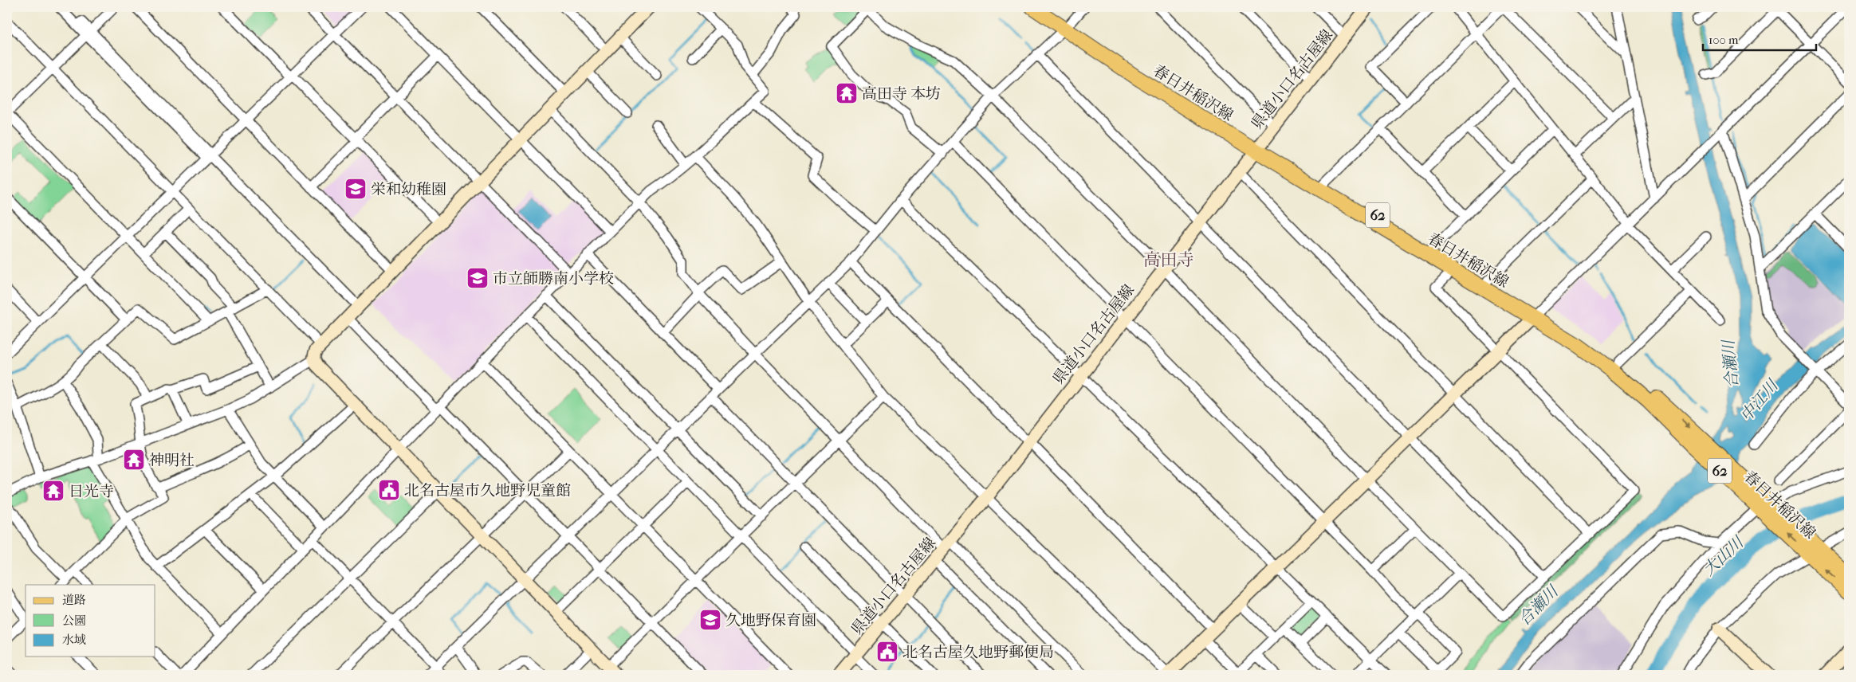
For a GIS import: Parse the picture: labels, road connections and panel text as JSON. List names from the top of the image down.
{
  "streets": {
    "main road": ["春日井稲沢線", "62"],
    "street": ["県道小口名古屋線"]
  },
  "crossings": [
    ["県道小口名古屋線", "春日井稲沢線"]
  ],
  "districts": ["高田寺"],
  "water": ["合瀬川", "中江川", "大山川"],
  "places": {
    "temple": ["高田寺 本坊", "神明社", "日光寺"],
    "school or university": ["栄和幼稚園", "市立師勝南小学校", "久地野保育園"],
    "public building": ["北名古屋市久地野児童館", "北名古屋久地野郵便局"]
  },
  "legend": ["道路", "公園", "水域"],
  "scale_bar": "100 m"
}
